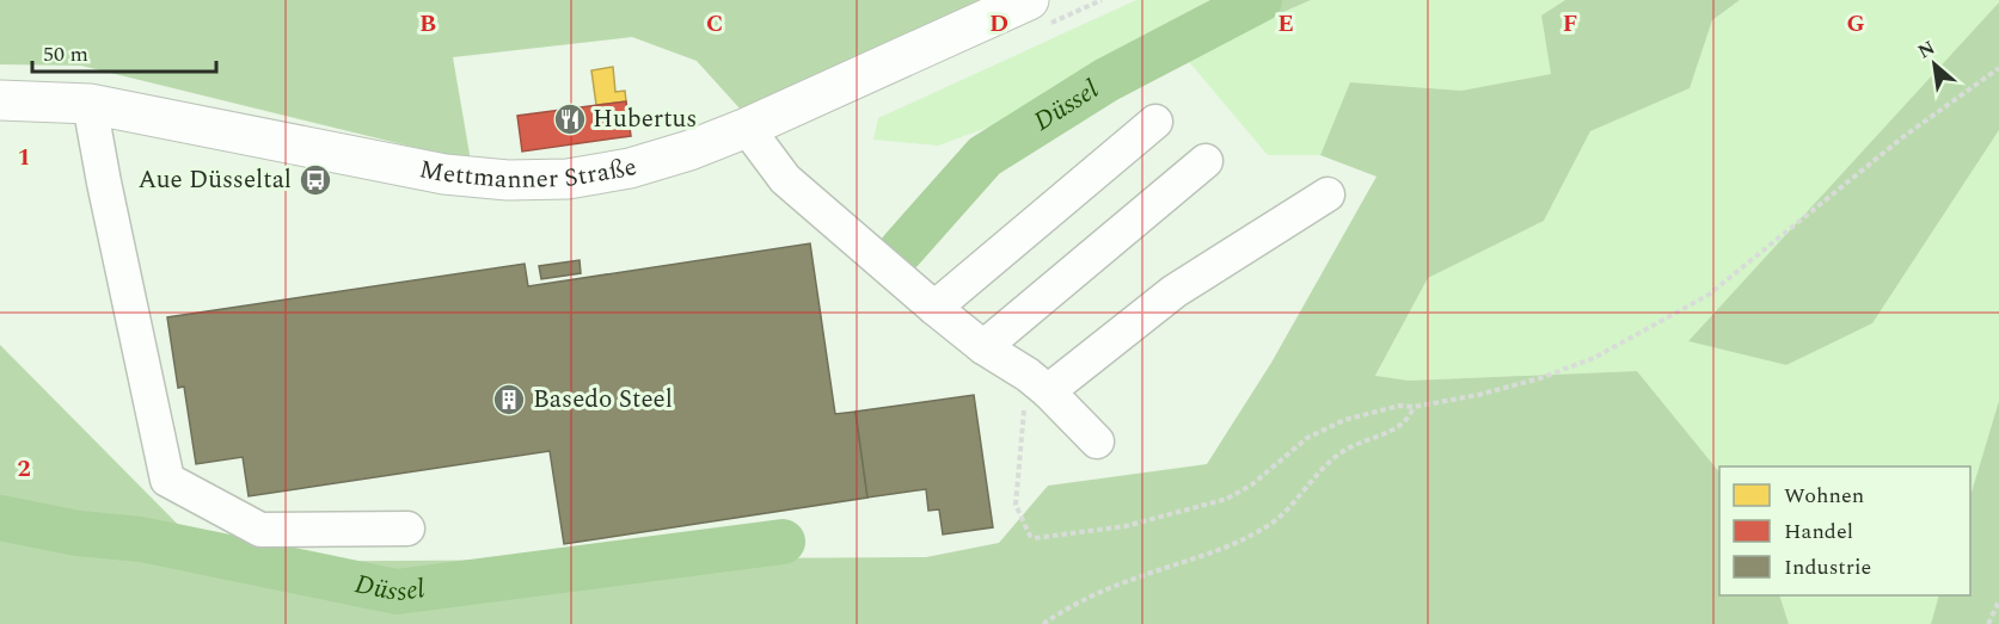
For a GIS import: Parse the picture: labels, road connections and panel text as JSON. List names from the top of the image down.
{
  "streets": {
    "main road": ["Mettmanner Straße"]
  },
  "water": ["Düssel"],
  "places": {
    "restaurant": ["Hubertus"],
    "bus stop": ["Aue Düsseltal"],
    "building": ["Basedo Steel"]
  },
  "legend": ["Wohnen", "Handel", "Industrie"],
  "scale_bar": "50 m",
  "north": "top left",
  "grid": {
    "columns": [
      "B",
      "C",
      "D",
      "E",
      "F",
      "G"
    ],
    "rows": ["1", "2"]
  }
}
